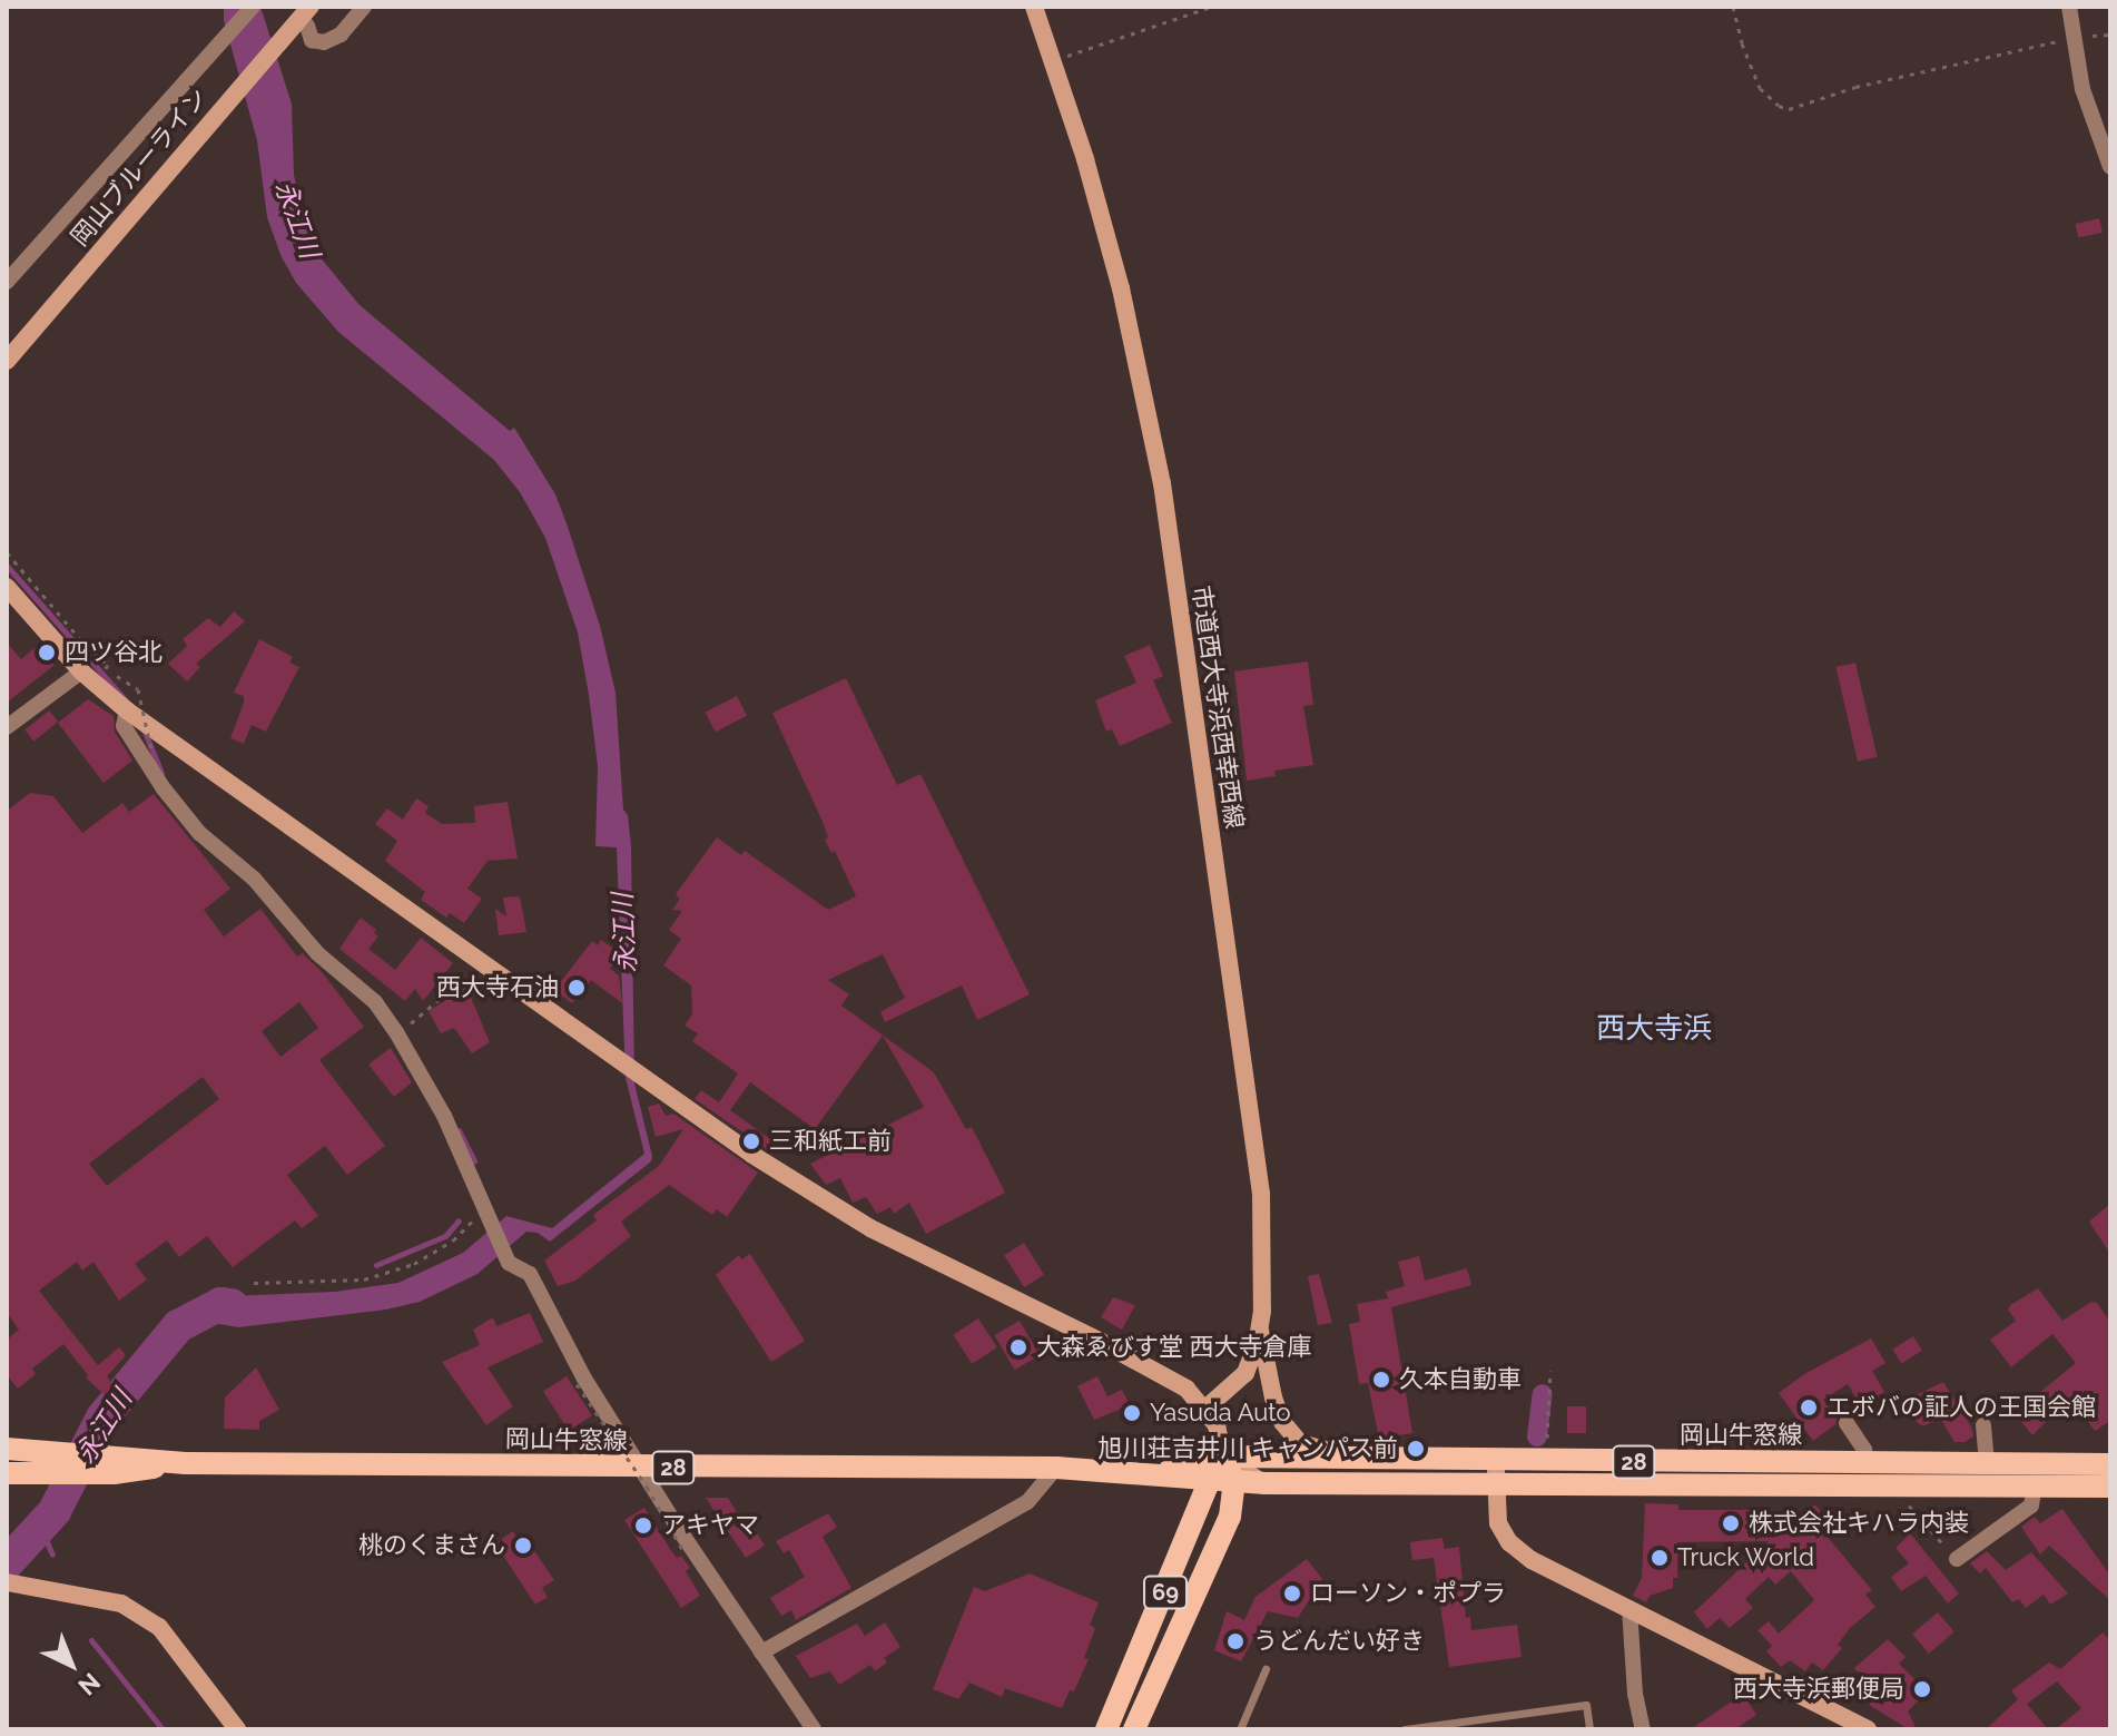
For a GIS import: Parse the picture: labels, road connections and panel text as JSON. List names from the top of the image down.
{
  "streets": {
    "main road": ["岡山牛窓線", "28", "69"],
    "street": ["岡山ブルーライン", "市道西大寺浜西幸西線"]
  },
  "crossings": [
    ["岡山牛窓線", "69"]
  ],
  "districts": ["西大寺浜"],
  "water": ["永江川"],
  "places": [
    "四ツ谷北",
    "西大寺石油",
    "三和紙工前",
    "大森ゑびす堂 西大寺倉庫",
    "久本自動車",
    "エボバの証人の王国会館",
    "Yasuda Auto",
    "旭川荘吉井川 キャンパス前",
    "株式会社キハラ内装",
    "アキヤマ",
    "桃のくまさん",
    "Truck World",
    "ローソン・ポプラ",
    "うどんだい好き",
    "西大寺浜郵便局"
  ],
  "north": "bottom right"
}
